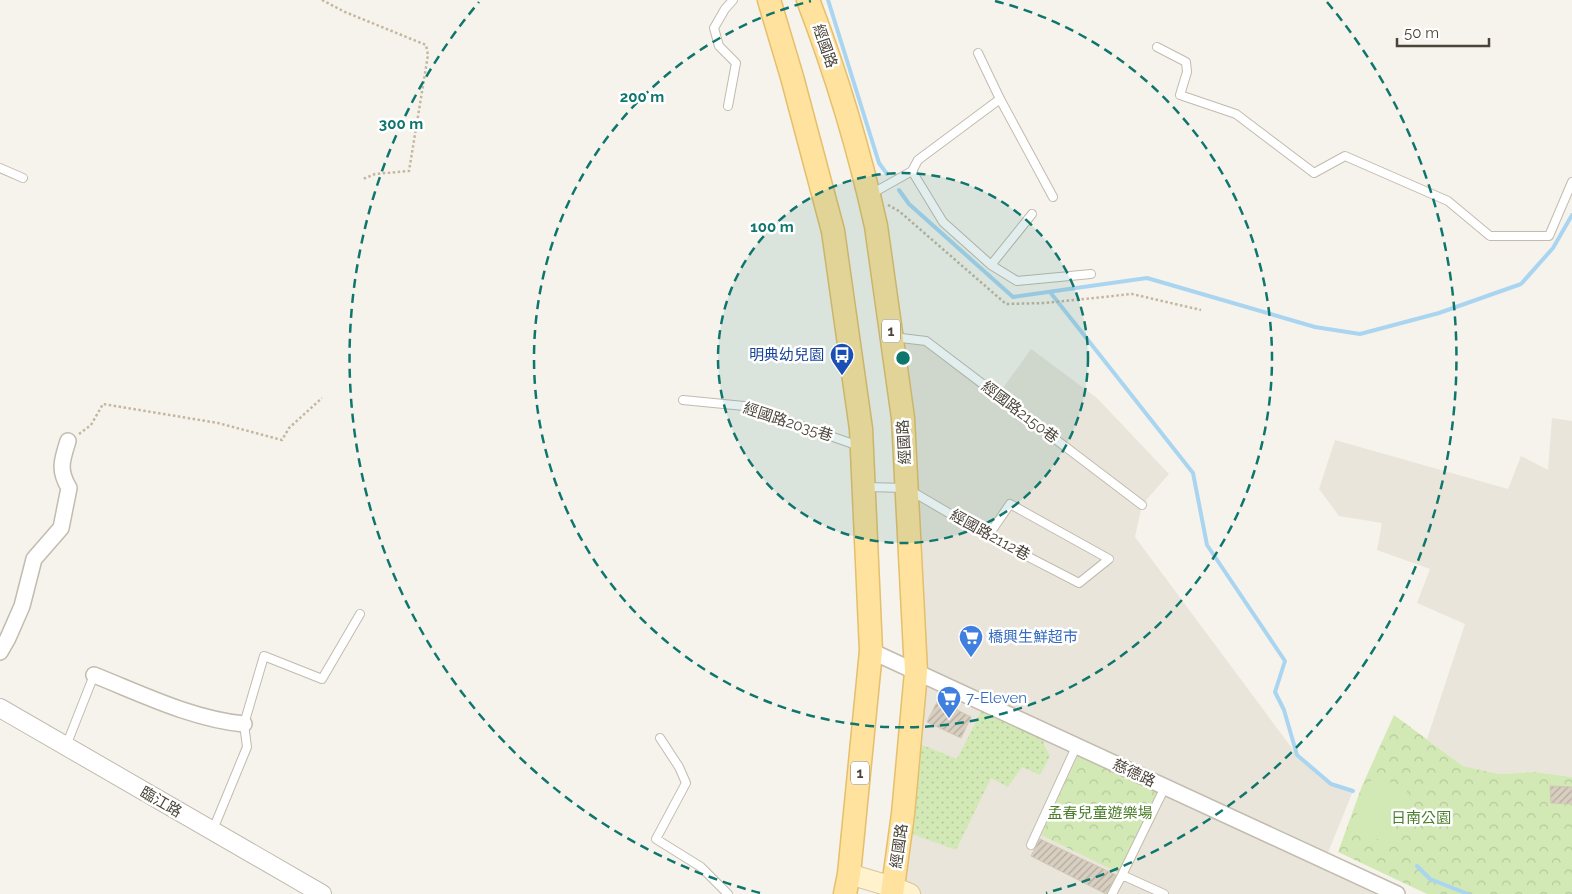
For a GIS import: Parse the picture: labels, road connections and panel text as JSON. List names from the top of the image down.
{
  "streets": {
    "main road": ["經國路", "1"],
    "street": ["慈德路", "臨江路"],
    "lane": ["經國路2150巷", "經國路2035巷", "經國路2112巷"]
  },
  "crossings": [
    ["經國路", "經國路2150巷"],
    ["經國路", "經國路2112巷"],
    ["經國路", "慈德路"],
    ["1", "經國路2035巷"],
    ["1", "經國路2112巷"],
    ["1", "慈德路"]
  ],
  "parks": ["孟春兒童遊樂場", "日南公園"],
  "places": {
    "bus stop": ["明典幼兒園"],
    "supermarket": ["橋興生鮮超市", "7-Eleven"]
  },
  "scale_bar": "50 m",
  "rings": ["200 m", "300 m", "100 m"]
}
